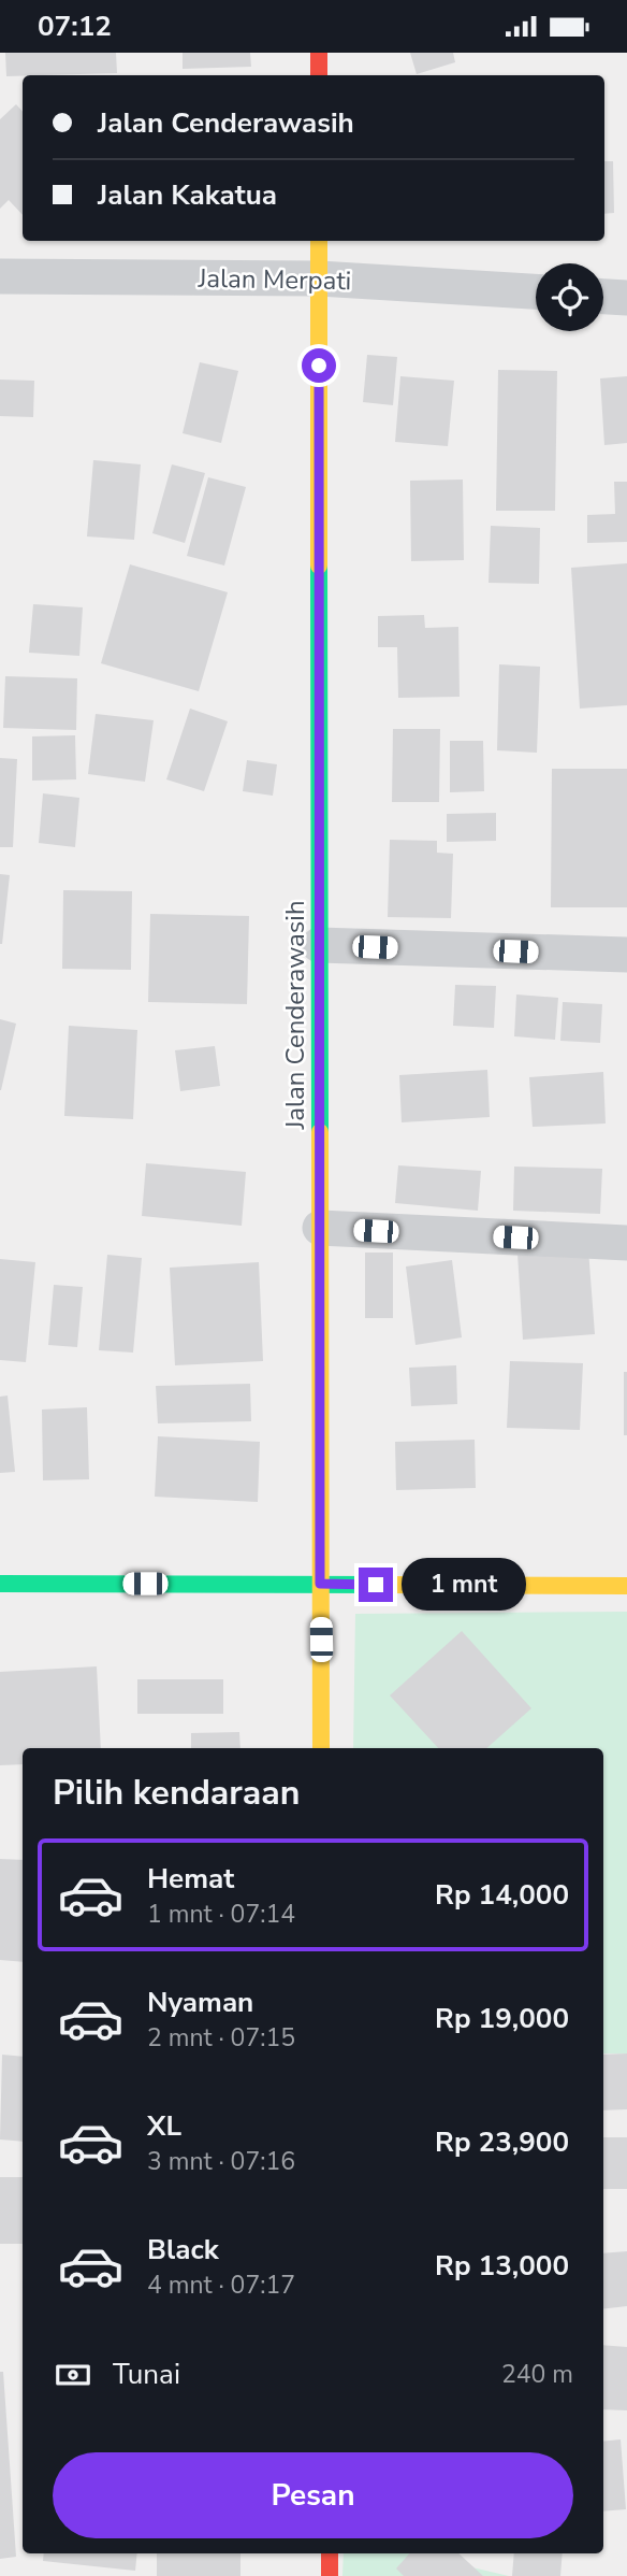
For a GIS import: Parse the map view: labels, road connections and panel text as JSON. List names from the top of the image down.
{
  "streets": {
    "street": ["Jalan Merpati", "Jalan Cenderawasih"]
  },
  "crossings": [
    ["Jalan Merpati", "Jalan Cenderawasih"]
  ],
  "page": {
    "status": "07:12",
    "banner": ["Jalan Cenderawasih", "Jalan Kakatua"],
    "bubble": "1 mnt",
    "heading": "Pilih kendaraan",
    "list": [
      {
        "name": "Hemat",
        "note": "1 mnt · 07:14",
        "value": "Rp 14,000"
      },
      {
        "name": "Nyaman",
        "note": "2 mnt · 07:15",
        "value": "Rp 19,000"
      },
      {
        "name": "XL",
        "note": "3 mnt · 07:16",
        "value": "Rp 23,900"
      },
      {
        "name": "Black",
        "note": "4 mnt · 07:17",
        "value": "Rp 13,000"
      }
    ],
    "pay": ["Tunai", "240 m"],
    "buttons": "Pesan"
  }
}
